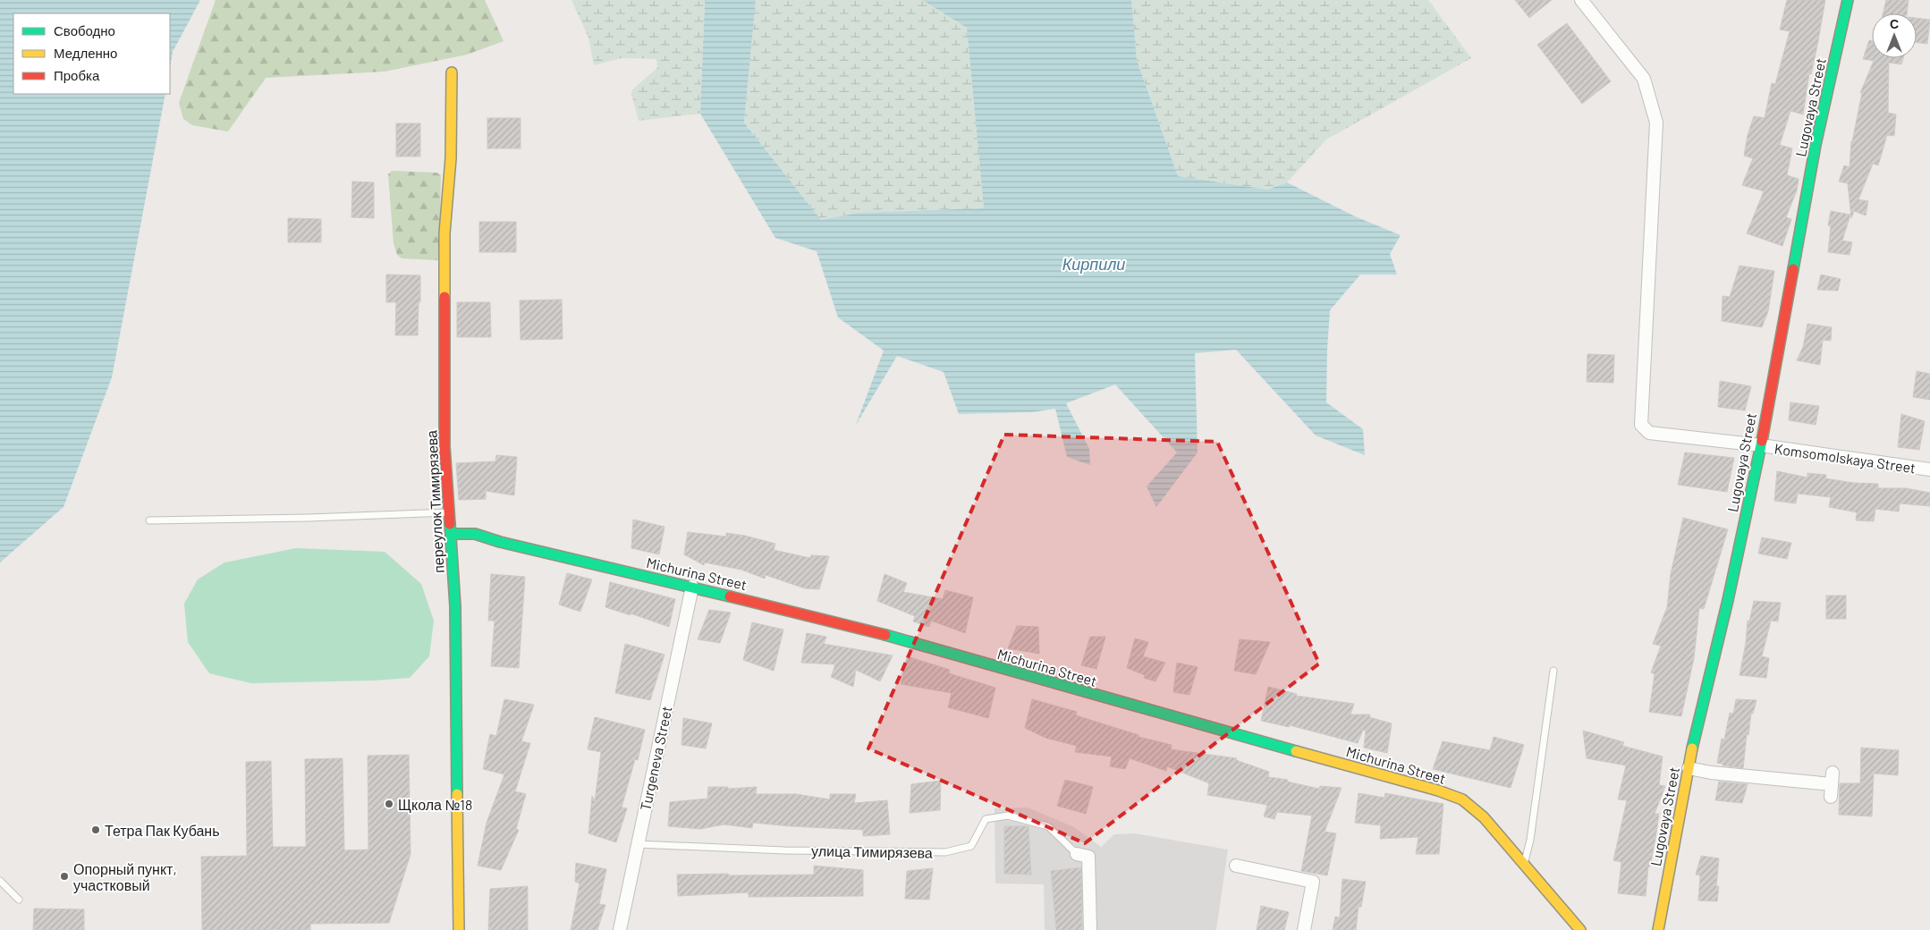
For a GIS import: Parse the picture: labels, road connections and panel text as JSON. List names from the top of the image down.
{
  "streets": {
    "street": [
      "Lugovaya Street",
      "Komsomolskaya Street",
      "переулок Тимирязева",
      "Michurina Street",
      "Turgeneva Street"
    ],
    "lane": ["улица Тимирязева"]
  },
  "crossings": [
    ["Lugovaya Street", "Komsomolskaya Street"],
    ["переулок Тимирязева", "Michurina Street"],
    ["Michurina Street", "Turgeneva Street"],
    ["Turgeneva Street", "улица Тимирязева"]
  ],
  "water": ["Кирпили"],
  "places": ["Щкола №18", "Тетра Пак Кубань", "Опорный пункт, участковый"],
  "legend": ["Свободно", "Медленно", "Пробка"],
  "north": "top"
}
